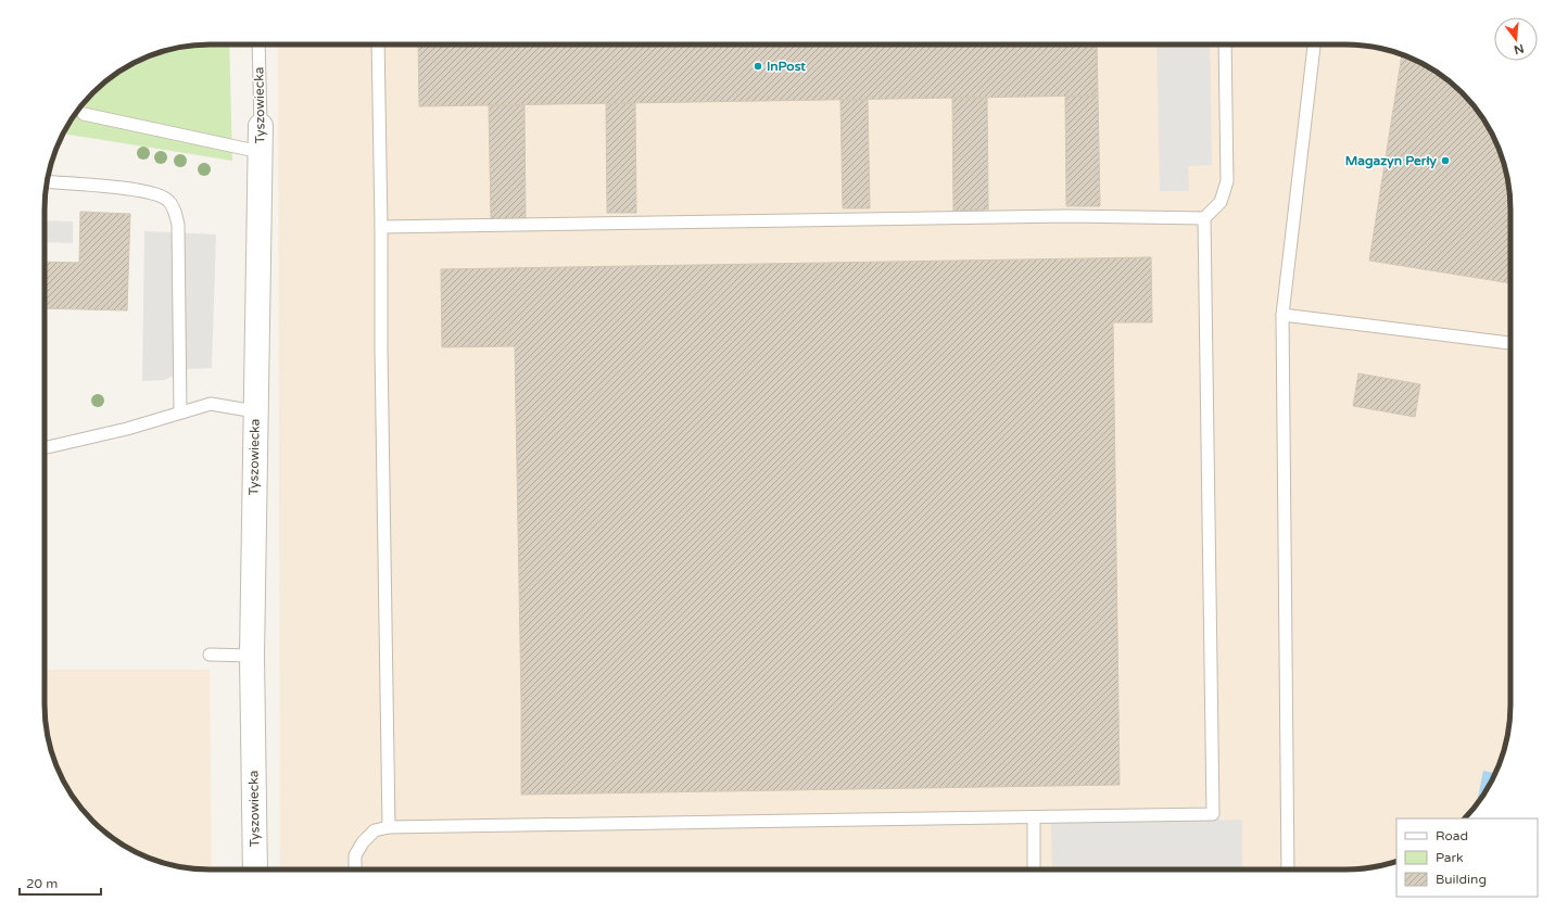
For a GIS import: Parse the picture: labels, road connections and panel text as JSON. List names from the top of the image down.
{
  "streets": {
    "street": ["Tyszowiecka"]
  },
  "places": ["InPost", "Magazyn Perły"],
  "legend": ["Road", "Park", "Building"],
  "scale_bar": "20 m",
  "north": "bottom"
}
